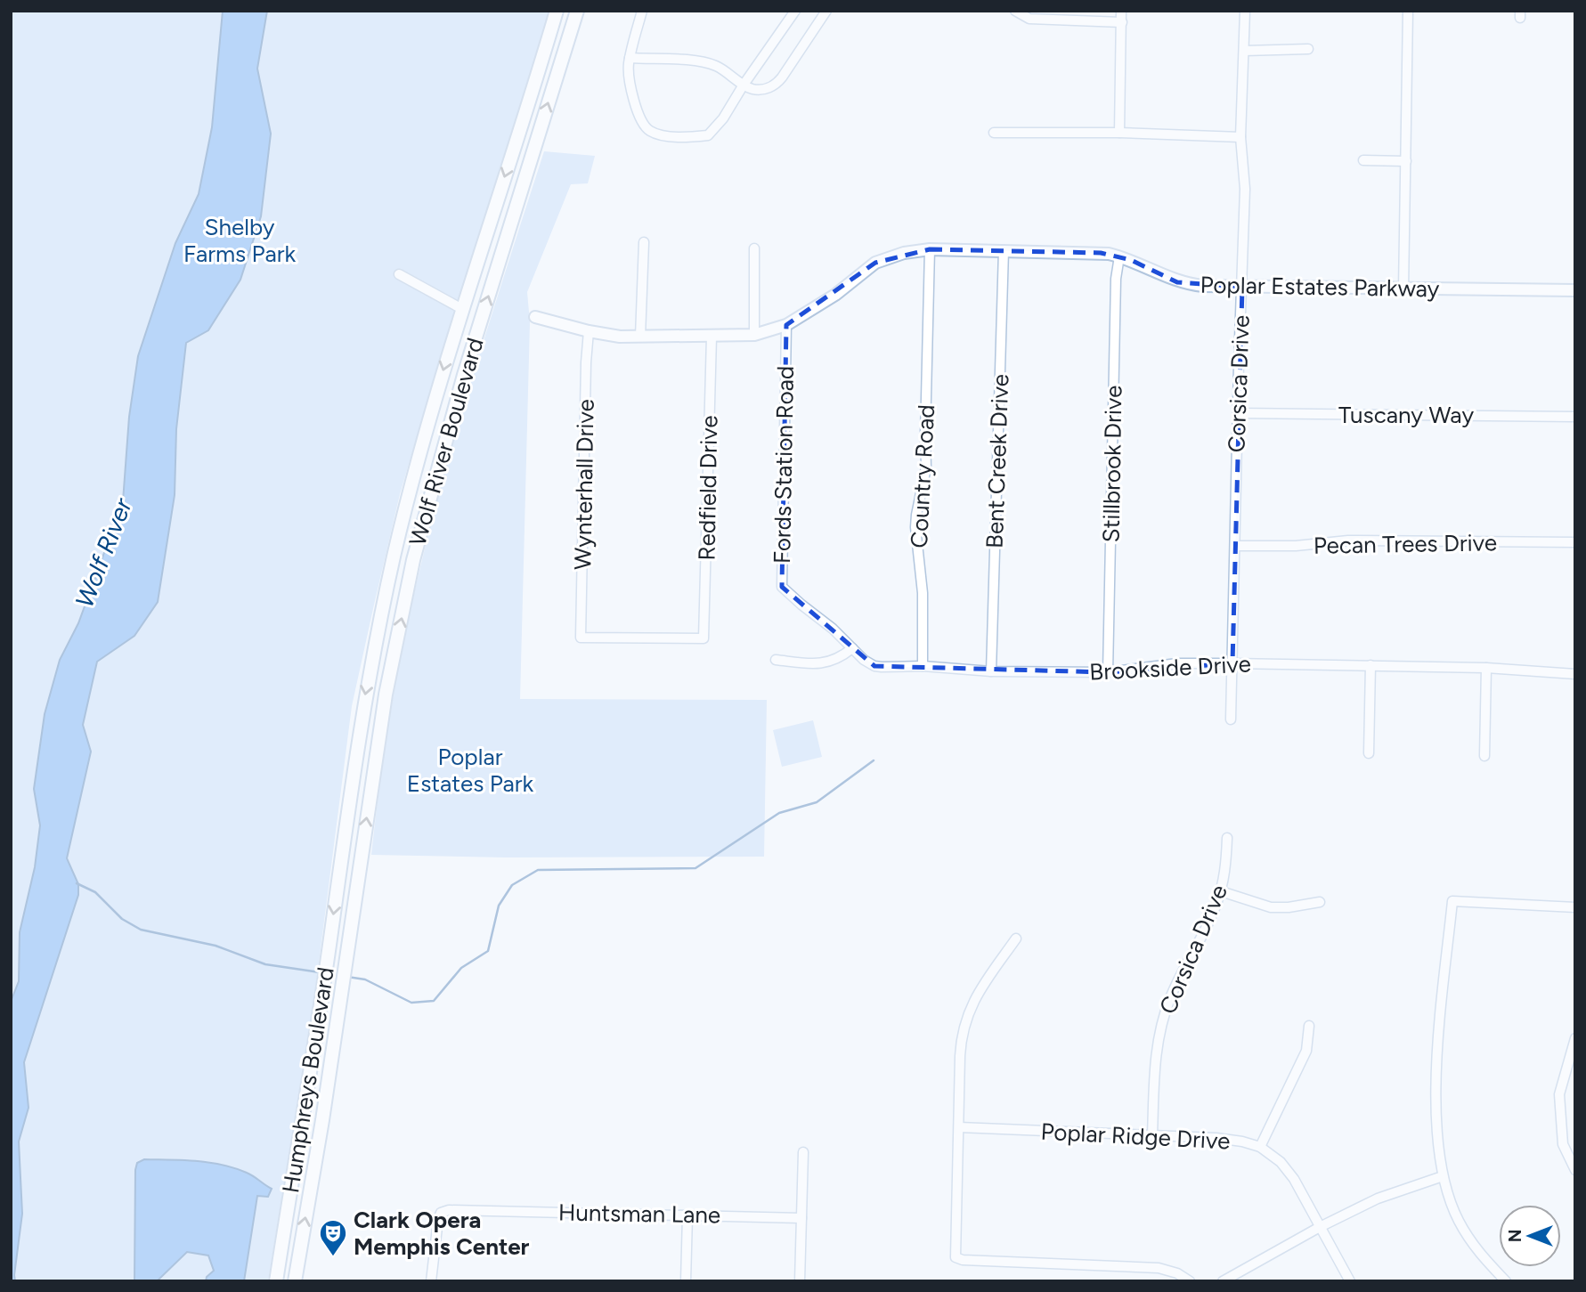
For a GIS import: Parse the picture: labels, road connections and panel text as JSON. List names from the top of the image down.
{
  "streets": {
    "main road": ["Wolf River Boulevard", "Humphreys Boulevard"],
    "street": [
      "Poplar Estates Parkway",
      "Corsica Drive",
      "Tuscany Way",
      "Bent Creek Drive",
      "Stillbrook Drive",
      "Fords Station Road",
      "Country Road",
      "Wynterhall Drive",
      "Redfield Drive",
      "Pecan Trees Drive",
      "Brookside Drive",
      "Poplar Ridge Drive",
      "Huntsman Lane"
    ]
  },
  "crossings": [
    ["Poplar Estates Parkway", "Corsica Drive"],
    ["Poplar Estates Parkway", "Bent Creek Drive"],
    ["Poplar Estates Parkway", "Stillbrook Drive"],
    ["Poplar Estates Parkway", "Fords Station Road"],
    ["Poplar Estates Parkway", "Country Road"],
    ["Poplar Estates Parkway", "Wynterhall Drive"],
    ["Poplar Estates Parkway", "Redfield Drive"],
    ["Corsica Drive", "Tuscany Way"],
    ["Corsica Drive", "Pecan Trees Drive"],
    ["Corsica Drive", "Brookside Drive"],
    ["Corsica Drive", "Poplar Ridge Drive"],
    ["Wolf River Boulevard", "Humphreys Boulevard"],
    ["Bent Creek Drive", "Brookside Drive"],
    ["Stillbrook Drive", "Brookside Drive"],
    ["Fords Station Road", "Brookside Drive"],
    ["Country Road", "Brookside Drive"],
    ["Wynterhall Drive", "Redfield Drive"]
  ],
  "water": ["Wolf River"],
  "parks": ["Shelby Farms Park", "Poplar Estates Park"],
  "places": {
    "theatre": ["Clark Opera Memphis Center"]
  },
  "north": "left"
}
